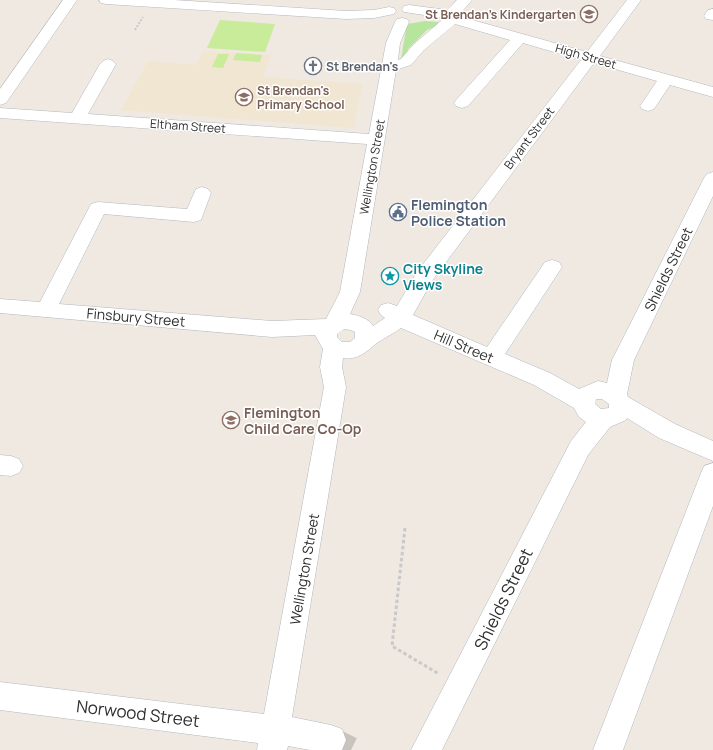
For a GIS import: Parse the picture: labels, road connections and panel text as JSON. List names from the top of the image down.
{
  "streets": {
    "street": [
      "High Street",
      "Eltham Street",
      "Bryant Street",
      "Wellington Street",
      "Shields Street",
      "Finsbury Street",
      "Hill Street",
      "Norwood Street"
    ]
  },
  "crossings": [
    ["High Street", "Bryant Street"],
    ["High Street", "Wellington Street"],
    ["Eltham Street", "Wellington Street"],
    ["Bryant Street", "Wellington Street"],
    ["Bryant Street", "Finsbury Street"],
    ["Bryant Street", "Hill Street"],
    ["Wellington Street", "Finsbury Street"],
    ["Wellington Street", "Norwood Street"],
    ["Shields Street", "Hill Street"]
  ],
  "places": {
    "school or university": ["St Brendan's Kindergarten", "St Brendan's Primary School", "Flemington Child Care Co-Op"],
    "church": ["St Brendan's"],
    "public building": ["Flemington Police Station"],
    "place": ["City Skyline Views"]
  }
}
